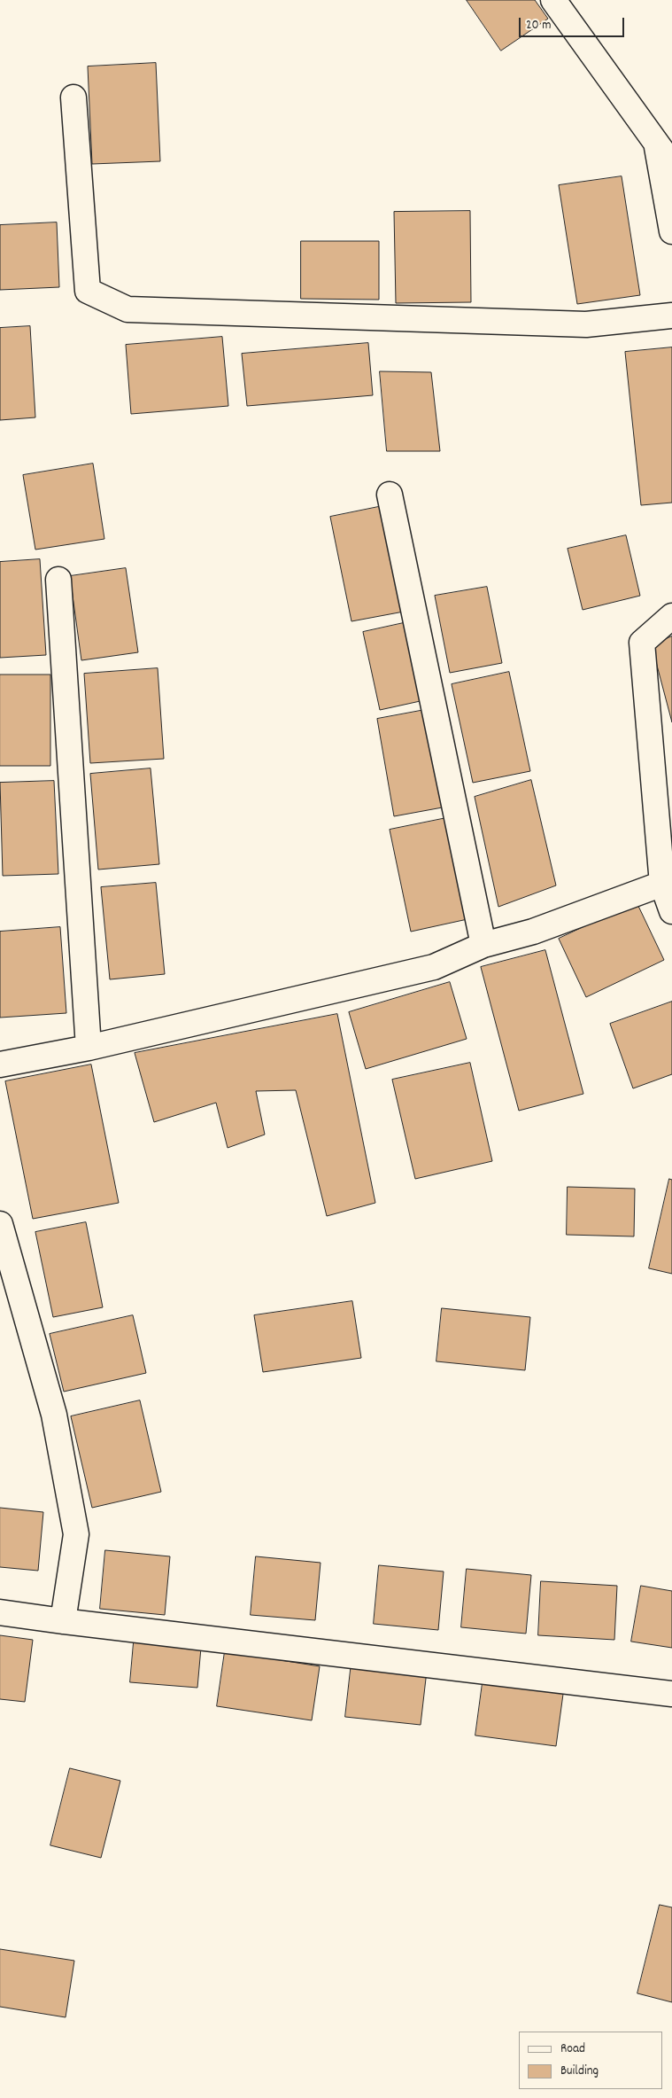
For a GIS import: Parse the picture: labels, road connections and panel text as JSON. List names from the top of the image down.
{
  "legend": ["Road", "Building"],
  "scale_bar": "20 m"
}
